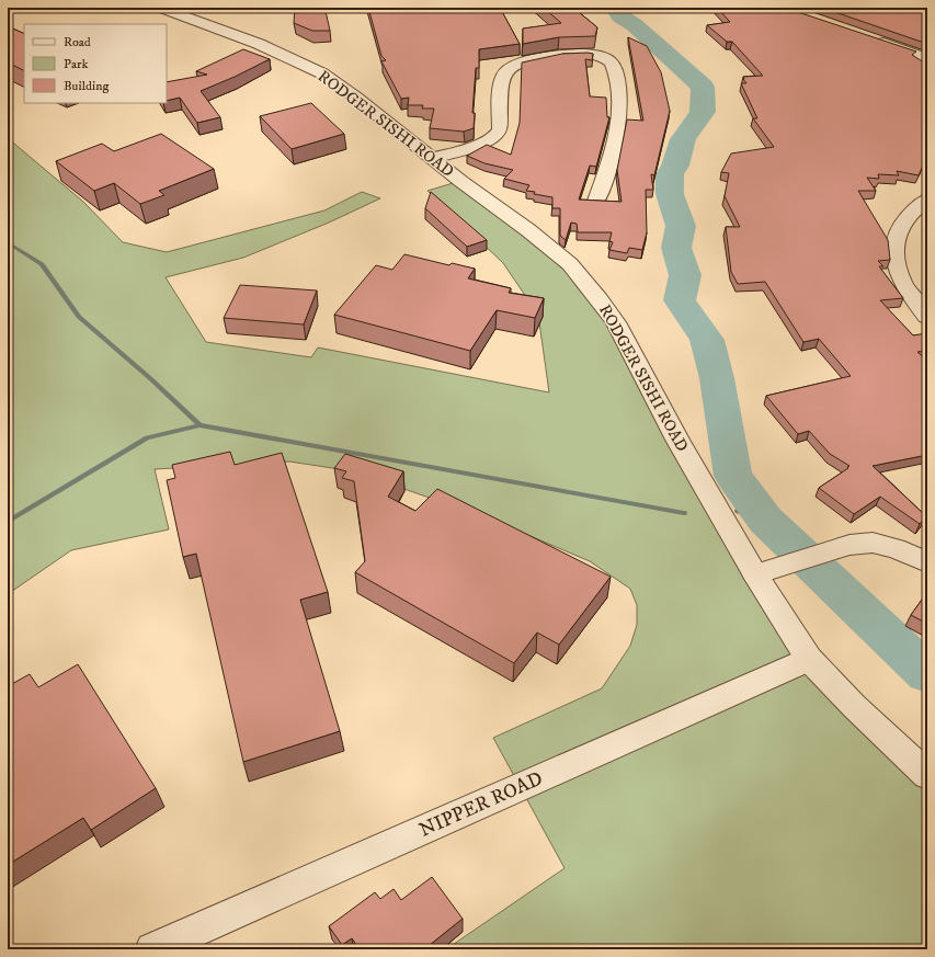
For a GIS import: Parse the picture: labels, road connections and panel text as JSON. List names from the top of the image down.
{
  "streets": {
    "street": ["RODGER SISHI ROAD", "NIPPER ROAD"]
  },
  "crossings": [
    ["RODGER SISHI ROAD", "NIPPER ROAD"]
  ],
  "legend": ["Road", "Park", "Building"]
}
